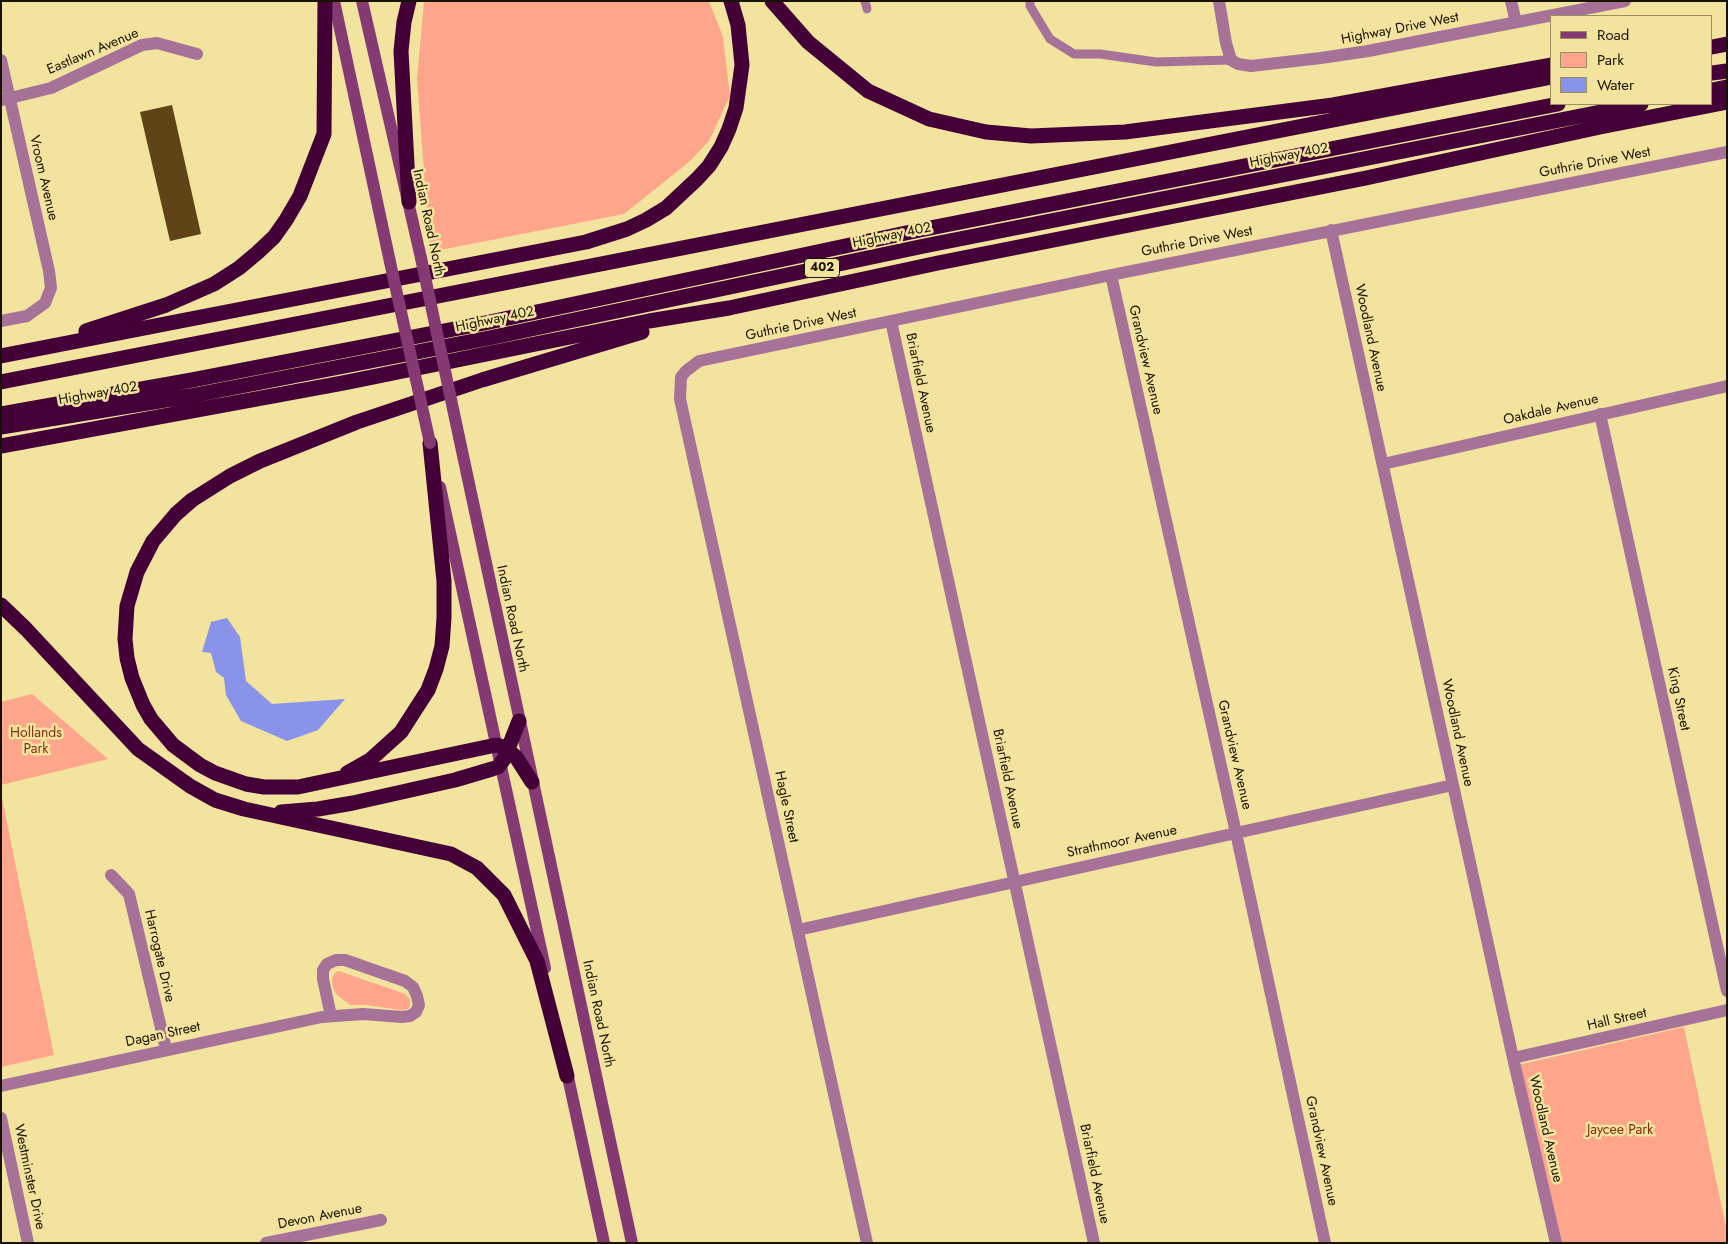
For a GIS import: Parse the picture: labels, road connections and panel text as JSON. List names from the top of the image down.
{
  "streets": {
    "highway": ["Highway 402", "402"],
    "main road": ["Indian Road North"],
    "street": [
      "Highway Drive West",
      "Eastlawn Avenue",
      "Guthrie Drive West",
      "Vroom Avenue",
      "Woodland Avenue",
      "Grandview Avenue",
      "Briarfield Avenue",
      "Oakdale Avenue",
      "King Street",
      "Hagle Street",
      "Strathmoor Avenue",
      "Harrogate Drive",
      "Hall Street",
      "Dagan Street",
      "Westminster Drive",
      "Devon Avenue"
    ]
  },
  "crossings": [
    ["Eastlawn Avenue", "Vroom Avenue"],
    ["Guthrie Drive West", "Woodland Avenue"],
    ["Guthrie Drive West", "Grandview Avenue"],
    ["Guthrie Drive West", "Briarfield Avenue"],
    ["Guthrie Drive West", "Hagle Street"],
    ["Woodland Avenue", "Oakdale Avenue"],
    ["Woodland Avenue", "Strathmoor Avenue"],
    ["Woodland Avenue", "Hall Street"],
    ["Grandview Avenue", "Strathmoor Avenue"],
    ["Briarfield Avenue", "Strathmoor Avenue"],
    ["Oakdale Avenue", "King Street"],
    ["Hagle Street", "Strathmoor Avenue"],
    ["Harrogate Drive", "Dagan Street"]
  ],
  "parks": ["Hollands Park", "Jaycee Park"],
  "legend": ["Road", "Park", "Water"]
}
